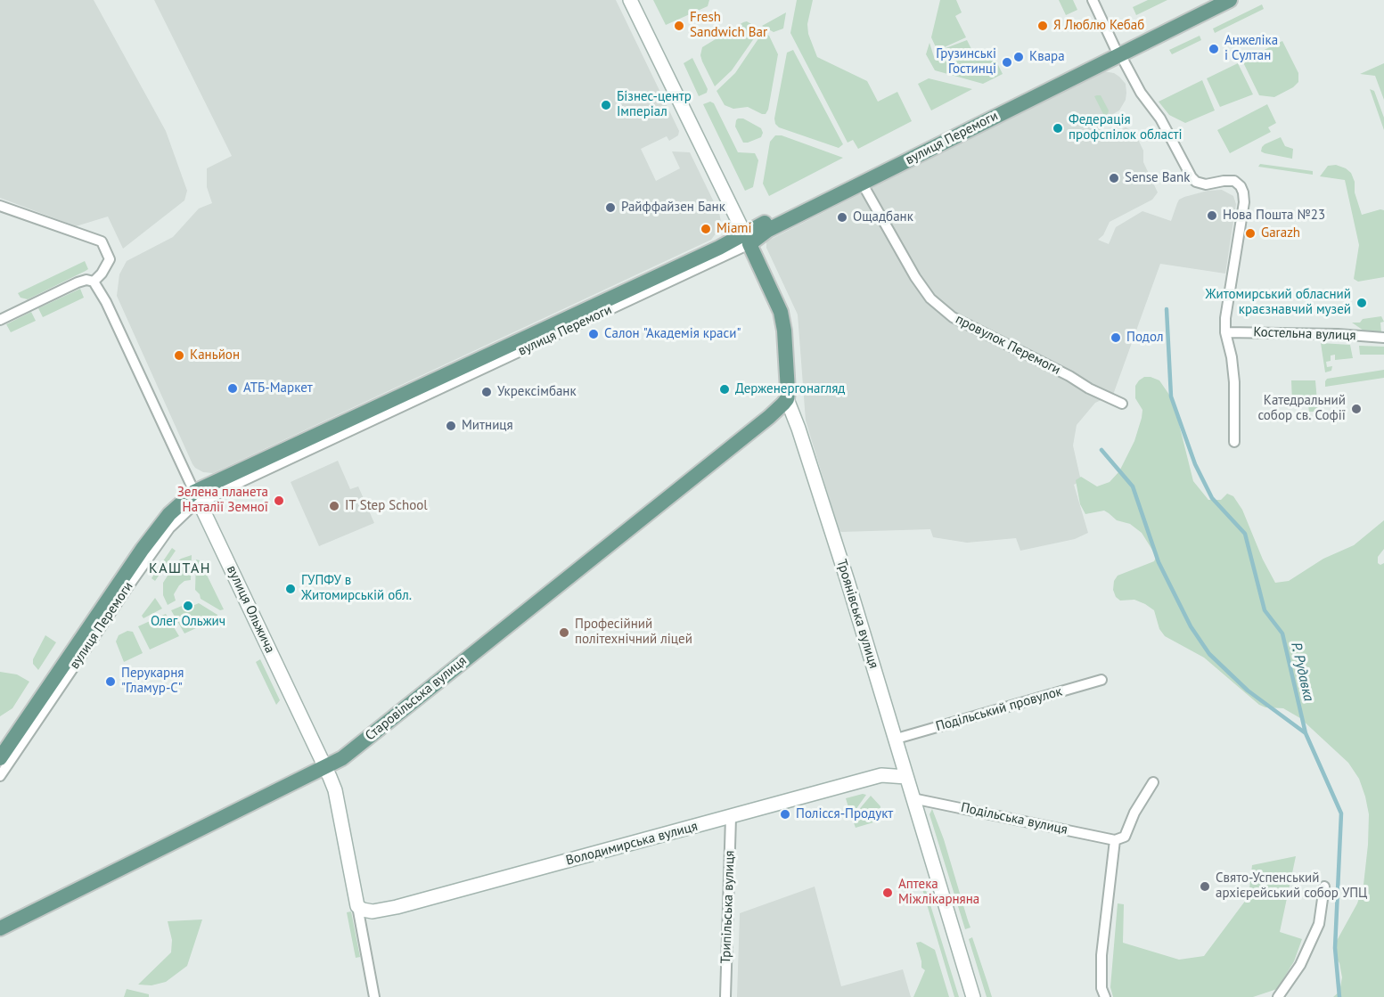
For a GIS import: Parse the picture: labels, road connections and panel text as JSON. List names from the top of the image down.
{
  "streets": {
    "main road": ["вулиця Перемоги", "Троянівська вулиця", "Старовільська вулиця"],
    "street": [
      "Костельна вулиця",
      "провулок Перемоги",
      "вулиця Ольжича",
      "Подільський провулок",
      "Подільська вулиця",
      "Володимирська вулиця",
      "Трипільська вулиця"
    ]
  },
  "crossings": [
    ["вулиця Перемоги", "провулок Перемоги"],
    ["вулиця Перемоги", "вулиця Ольжича"],
    ["вулиця Перемоги", "Троянівська вулиця"],
    ["вулиця Ольжича", "Старовільська вулиця"],
    ["вулиця Ольжича", "Володимирська вулиця"],
    ["Троянівська вулиця", "Старовільська вулиця"],
    ["Троянівська вулиця", "Подільський провулок"],
    ["Троянівська вулиця", "Подільська вулиця"],
    ["Троянівська вулиця", "Володимирська вулиця"],
    ["Володимирська вулиця", "Трипільська вулиця"]
  ],
  "districts": ["КАШТАН"],
  "water": ["Р. Рудавка"],
  "places": [
    "Fresh Sandwich Bar",
    "Я Люблю Кебаб",
    "Анжеліка і Султан",
    "Квара",
    "Грузинські Гостинці",
    "Бізнес-центр Імперіал",
    "Федерація профспілок області",
    "Sense Bank",
    "Райффайзен Банк",
    "Нова Пошта №23",
    "Ощадбанк",
    "Miami",
    "Garazh",
    "Житомирський обласний краєзнавчий музей",
    "Салон \"Академія краси\"",
    "Подол",
    "Каньйон",
    "АТБ-Маркет",
    "Держенергонагляд",
    "Укрексімбанк",
    "Катедральний собор св. Софії",
    "Митниця",
    "Зелена планета Наталії Земної",
    "IT Step School",
    "ГУПФУ в Житомирській обл.",
    "Олег Ольжич",
    "Професійний політехнічний ліцей",
    "Перукарня \"Гламур-С\"",
    "Полісся-Продукт",
    "Свято-Успенський архієрейський собор УПЦ",
    "Аптека Міжлікарняна"
  ]
}
